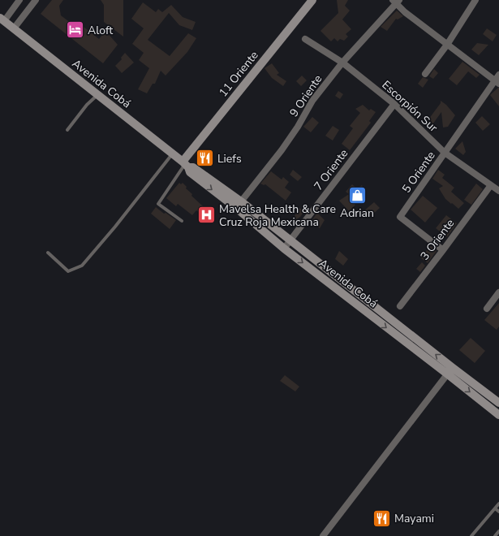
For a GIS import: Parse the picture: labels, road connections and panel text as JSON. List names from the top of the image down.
{
  "streets": {
    "main road": ["11 Oriente", "Avenida Cobá"],
    "street": [
      "9 Oriente",
      "Escorpión Sur",
      "7 Oriente",
      "5 Oriente",
      "3 Oriente"
    ]
  },
  "crossings": [
    ["11 Oriente", "Avenida Cobá"],
    ["Avenida Cobá", "9 Oriente"],
    ["Avenida Cobá", "7 Oriente"],
    ["9 Oriente", "Escorpión Sur"],
    ["Escorpión Sur", "7 Oriente"],
    ["Escorpión Sur", "5 Oriente"],
    ["Escorpión Sur", "3 Oriente"],
    ["5 Oriente", "3 Oriente"]
  ],
  "places": {
    "hotel": ["Aloft"],
    "restaurant": ["Liefs", "Mayami"],
    "shop": ["Adrian"],
    "hospital": ["Mavelsa Health & Care Cruz Roja Mexicana"]
  }
}
